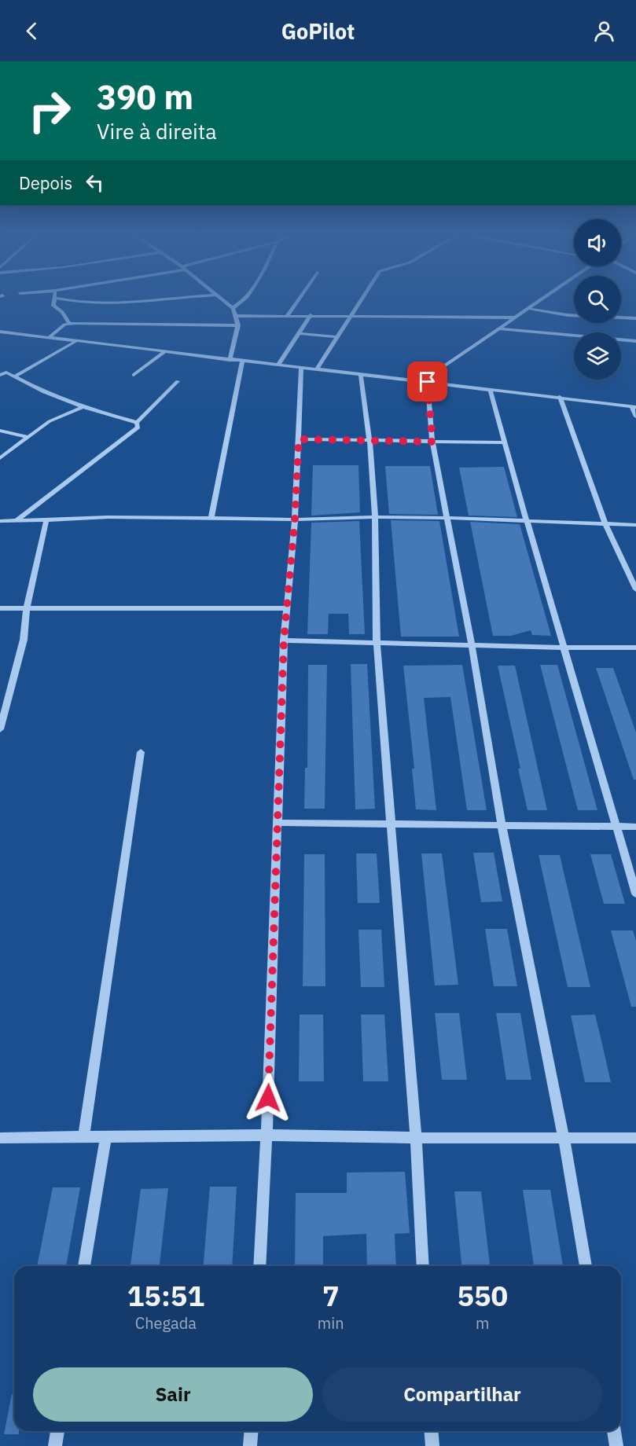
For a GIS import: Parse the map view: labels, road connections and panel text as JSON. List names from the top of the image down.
{
  "page": {
    "header": "GoPilot",
    "turn": ["390 m", "Vire à direita"],
    "then": "Depois",
    "eta": [
      "15:51",
      "Chegada",
      "7",
      "min",
      "550",
      "m"
    ],
    "buttons": ["Sair", "Compartilhar"]
  }
}
